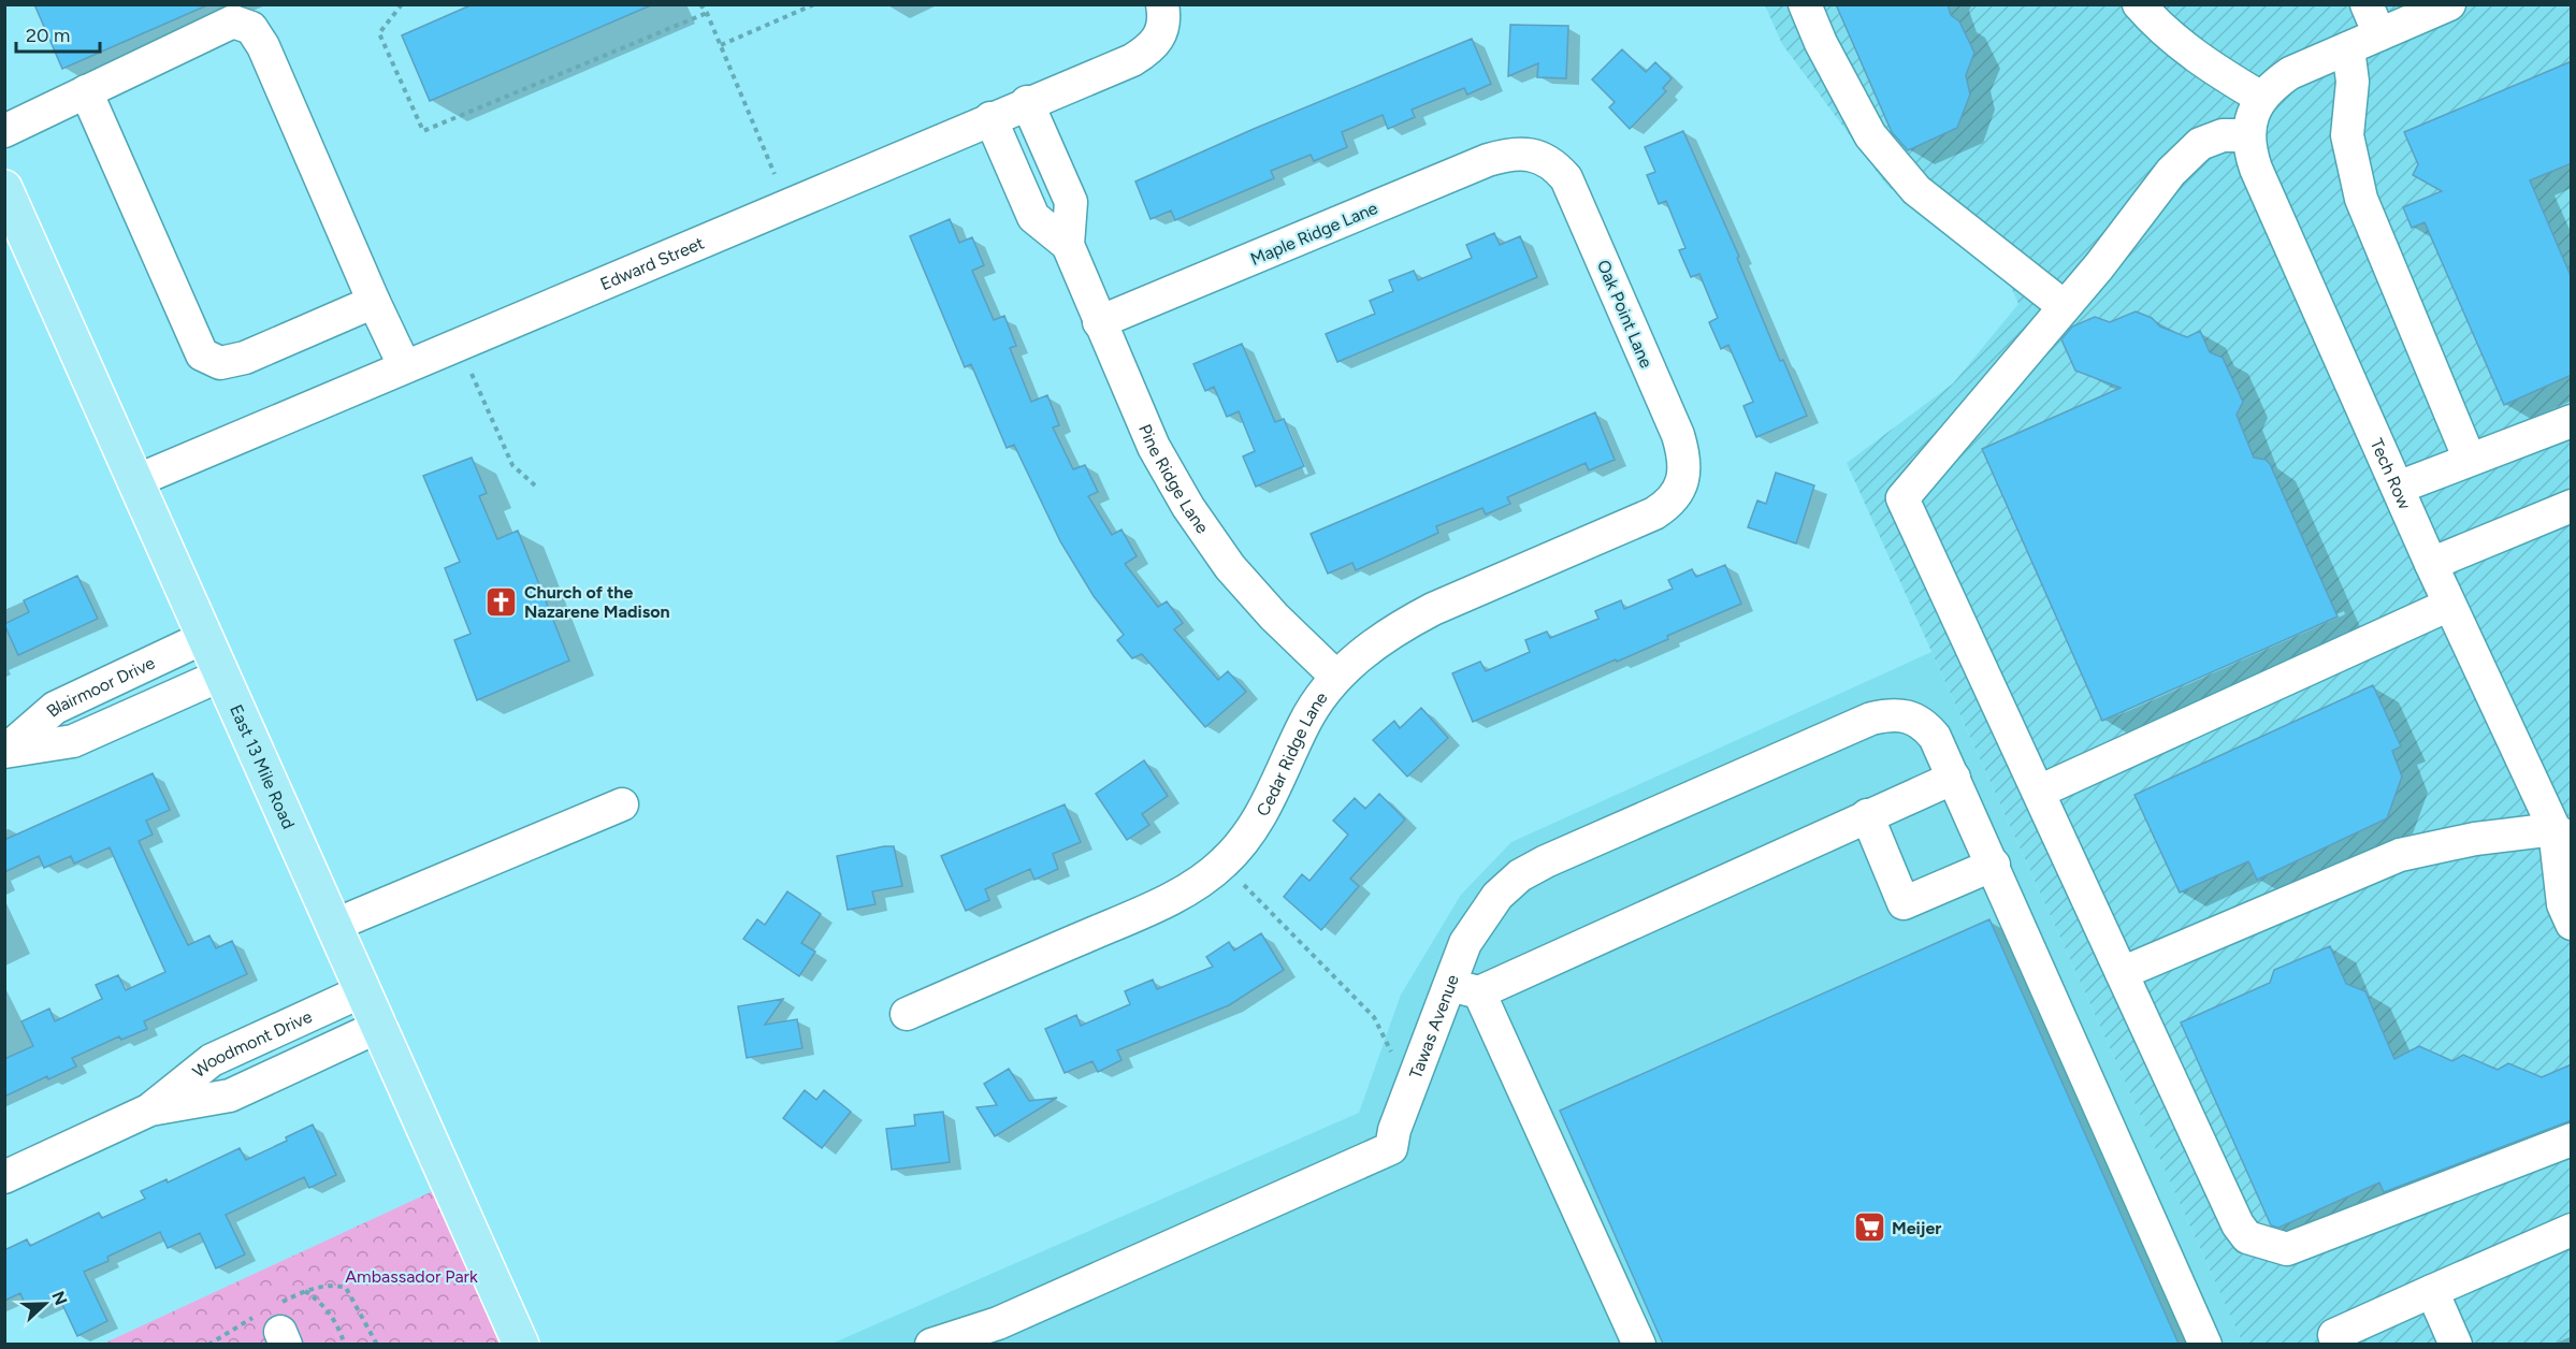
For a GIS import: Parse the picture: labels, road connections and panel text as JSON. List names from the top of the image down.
{
  "streets": {
    "main road": ["East 13 Mile Road"],
    "street": [
      "Maple Ridge Lane",
      "Edward Street",
      "Oak Point Lane",
      "Tech Row",
      "Pine Ridge Lane",
      "Blairmoor Drive",
      "Cedar Ridge Lane",
      "Tawas Avenue",
      "Woodmont Drive"
    ]
  },
  "crossings": [
    ["Maple Ridge Lane", "Oak Point Lane"],
    ["Maple Ridge Lane", "Pine Ridge Lane"],
    ["Edward Street", "Pine Ridge Lane"],
    ["Edward Street", "East 13 Mile Road"],
    ["Oak Point Lane", "Cedar Ridge Lane"],
    ["Pine Ridge Lane", "Cedar Ridge Lane"],
    ["Blairmoor Drive", "East 13 Mile Road"],
    ["East 13 Mile Road", "Woodmont Drive"]
  ],
  "parks": ["Ambassador Park"],
  "places": {
    "church": ["Church of the Nazarene Madison"],
    "supermarket": ["Meijer"]
  },
  "scale_bar": "20 m",
  "north": "right"
}
